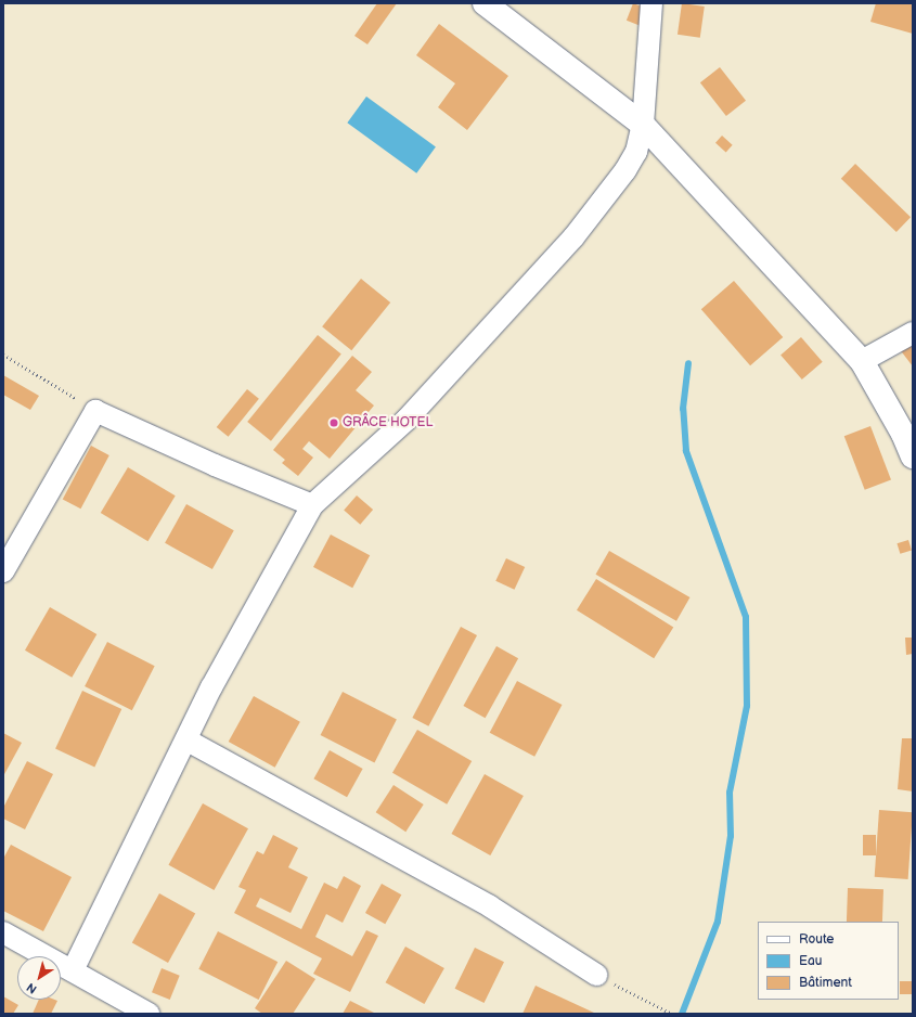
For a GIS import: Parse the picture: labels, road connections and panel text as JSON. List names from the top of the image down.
{
  "places": ["GRÂCE HOTEL"],
  "legend": ["Route", "Eau", "Bâtiment"],
  "north": "bottom left"
}
